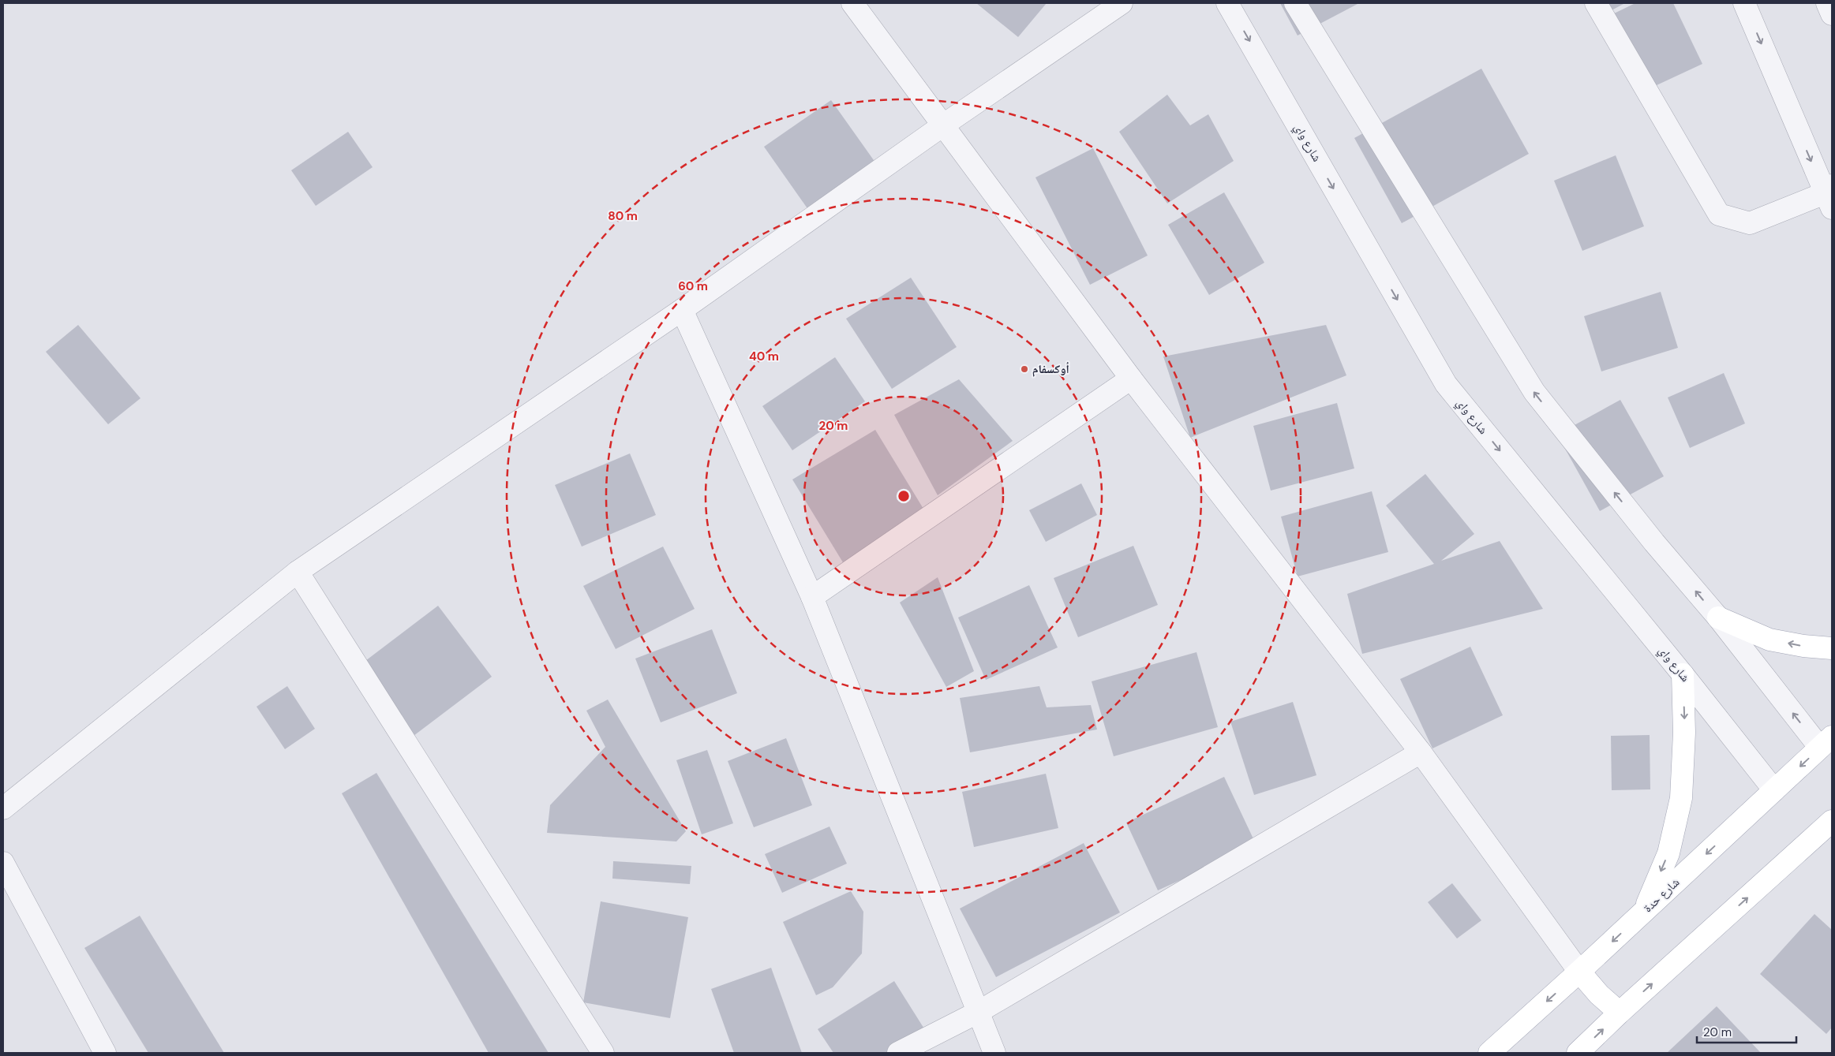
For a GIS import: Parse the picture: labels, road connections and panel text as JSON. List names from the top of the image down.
{
  "streets": {
    "main road": ["شارع حدة"],
    "street": ["شارع واي"]
  },
  "crossings": [
    ["شارع واي", "شارع حدة"]
  ],
  "places": ["أوكسفام"],
  "scale_bar": "20 m",
  "rings": [
    "80 m",
    "60 m",
    "40 m",
    "20 m"
  ]
}
